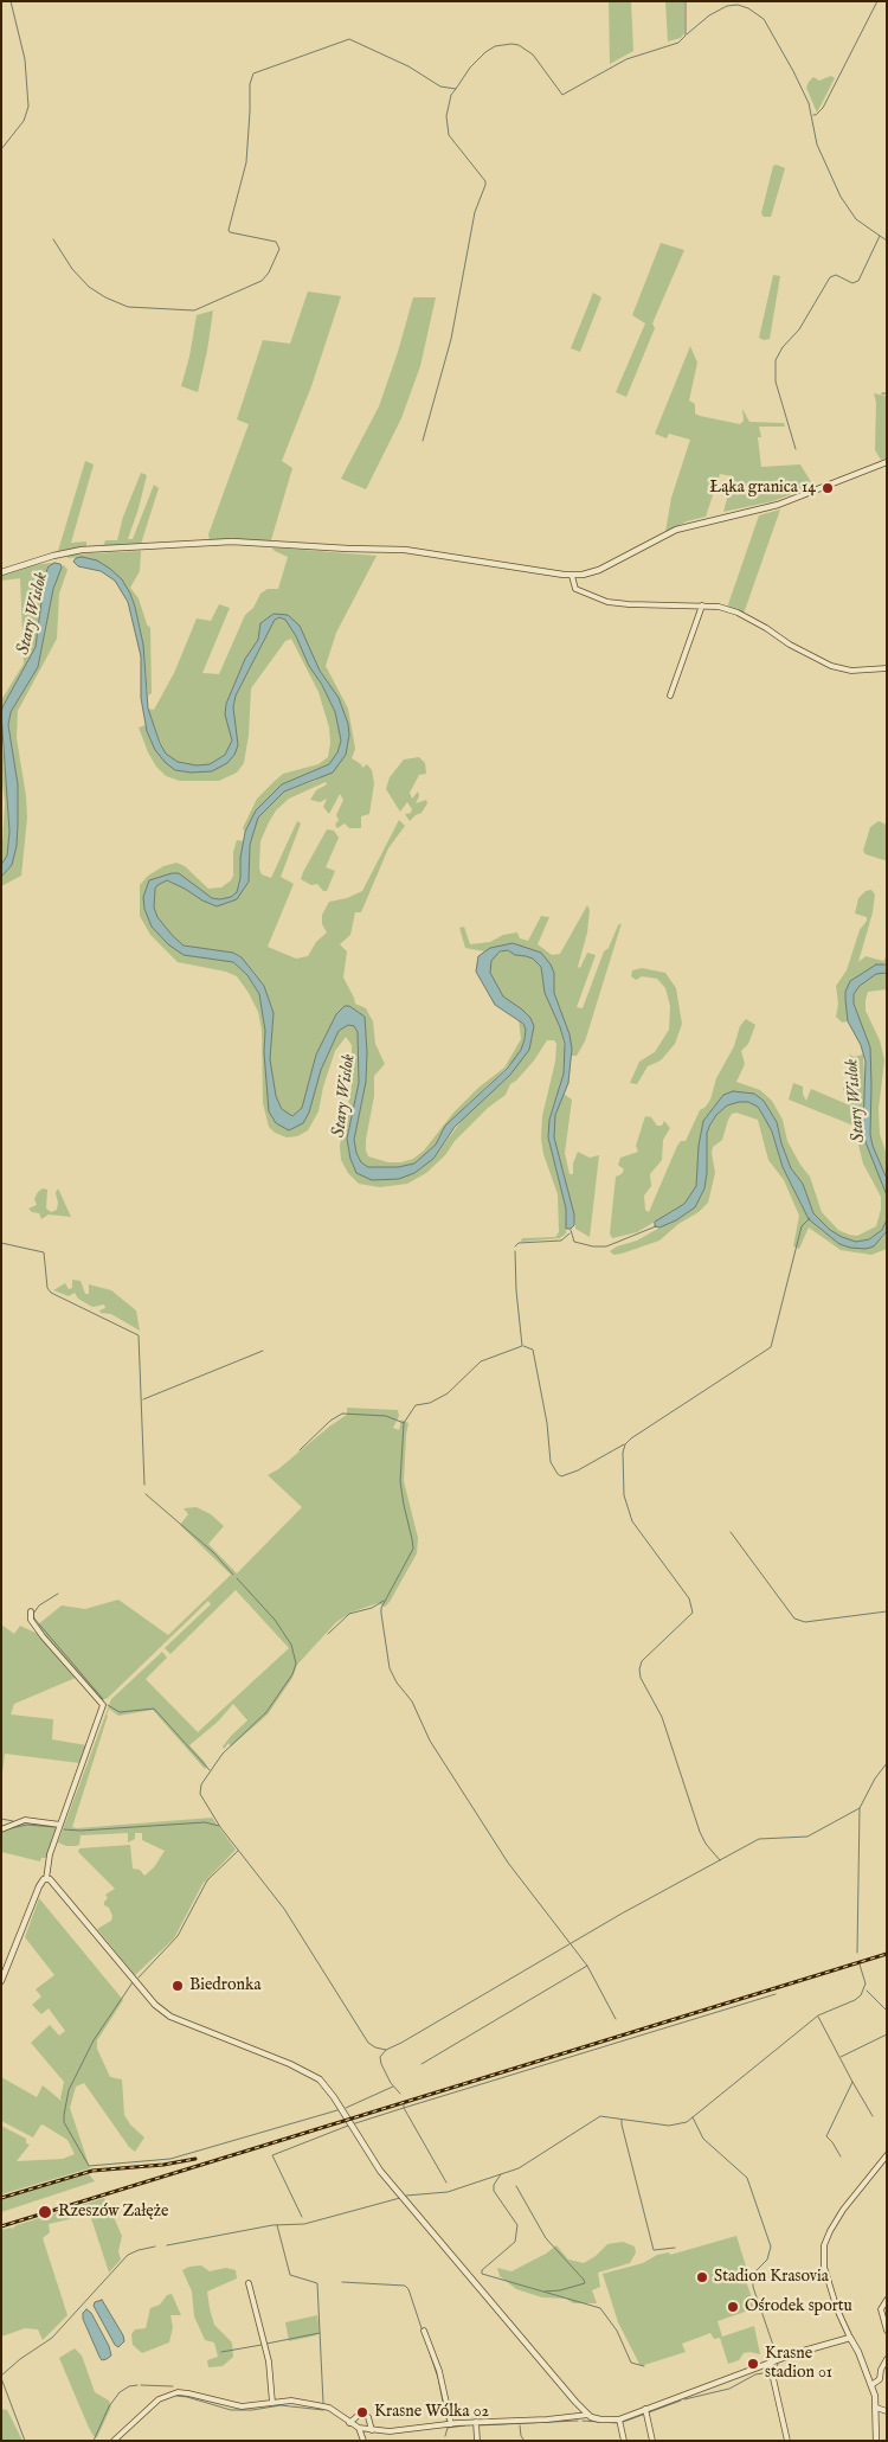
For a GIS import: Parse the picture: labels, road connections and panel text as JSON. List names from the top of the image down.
{
  "water": ["Stary Wislok"],
  "places": [
    "Łąka granica 14",
    "Biedronka",
    "Rzeszów Załęże",
    "Stadion Krasovia",
    "Ośrodek sportu",
    "Krasne stadion 01",
    "Krasne Wólka 02"
  ]
}
